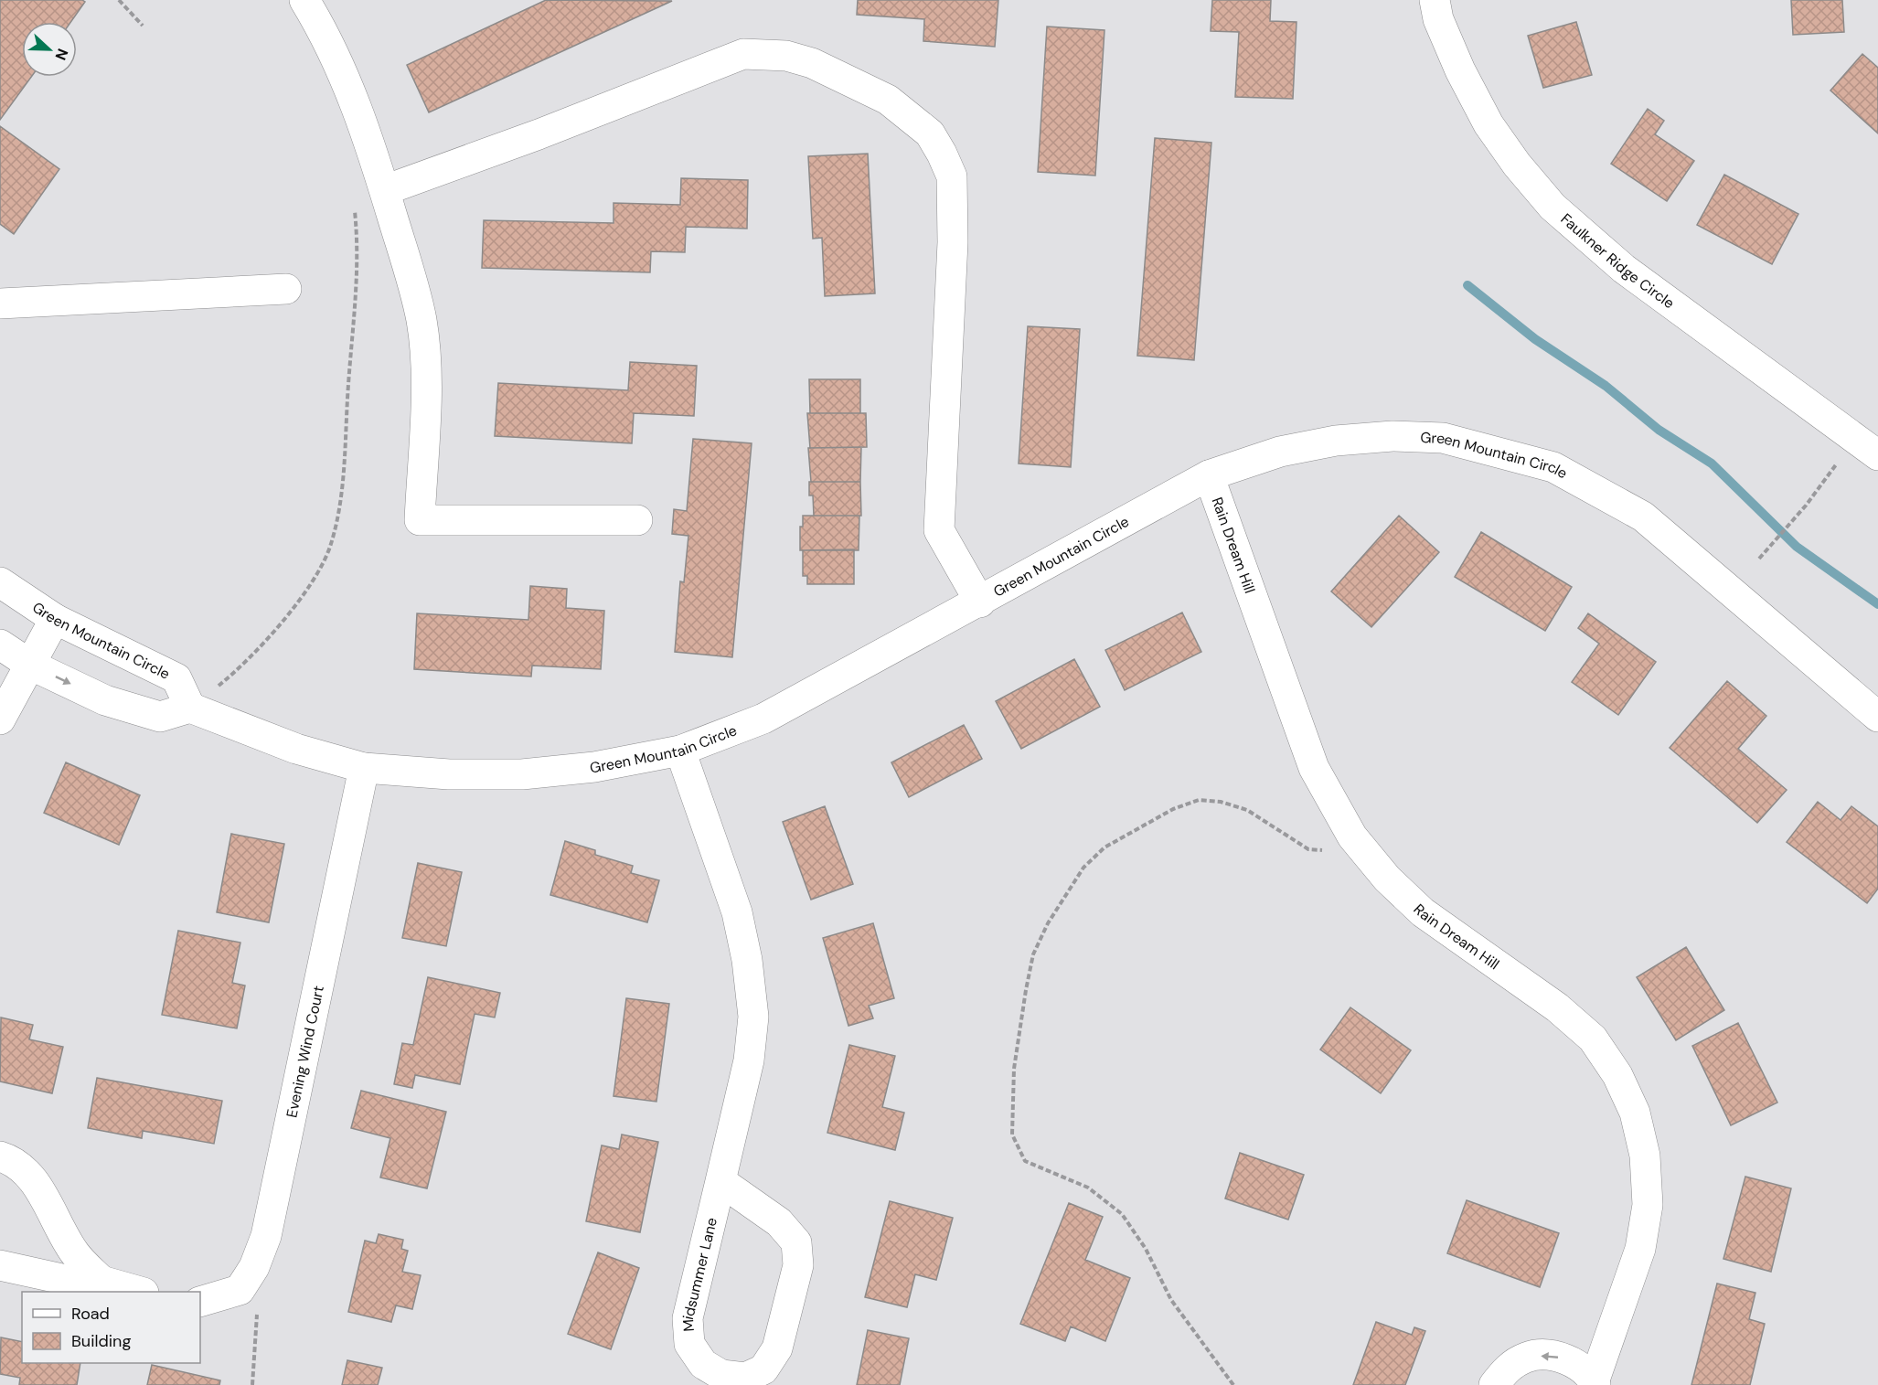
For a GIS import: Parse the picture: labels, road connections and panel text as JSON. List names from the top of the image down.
{
  "streets": {
    "street": [
      "Faulkner Ridge Circle",
      "Green Mountain Circle",
      "Rain Dream Hill",
      "Evening Wind Court",
      "Midsummer Lane"
    ]
  },
  "crossings": [
    ["Green Mountain Circle", "Rain Dream Hill"],
    ["Green Mountain Circle", "Evening Wind Court"],
    ["Green Mountain Circle", "Midsummer Lane"]
  ],
  "legend": ["Road", "Building"],
  "north": "right"
}
